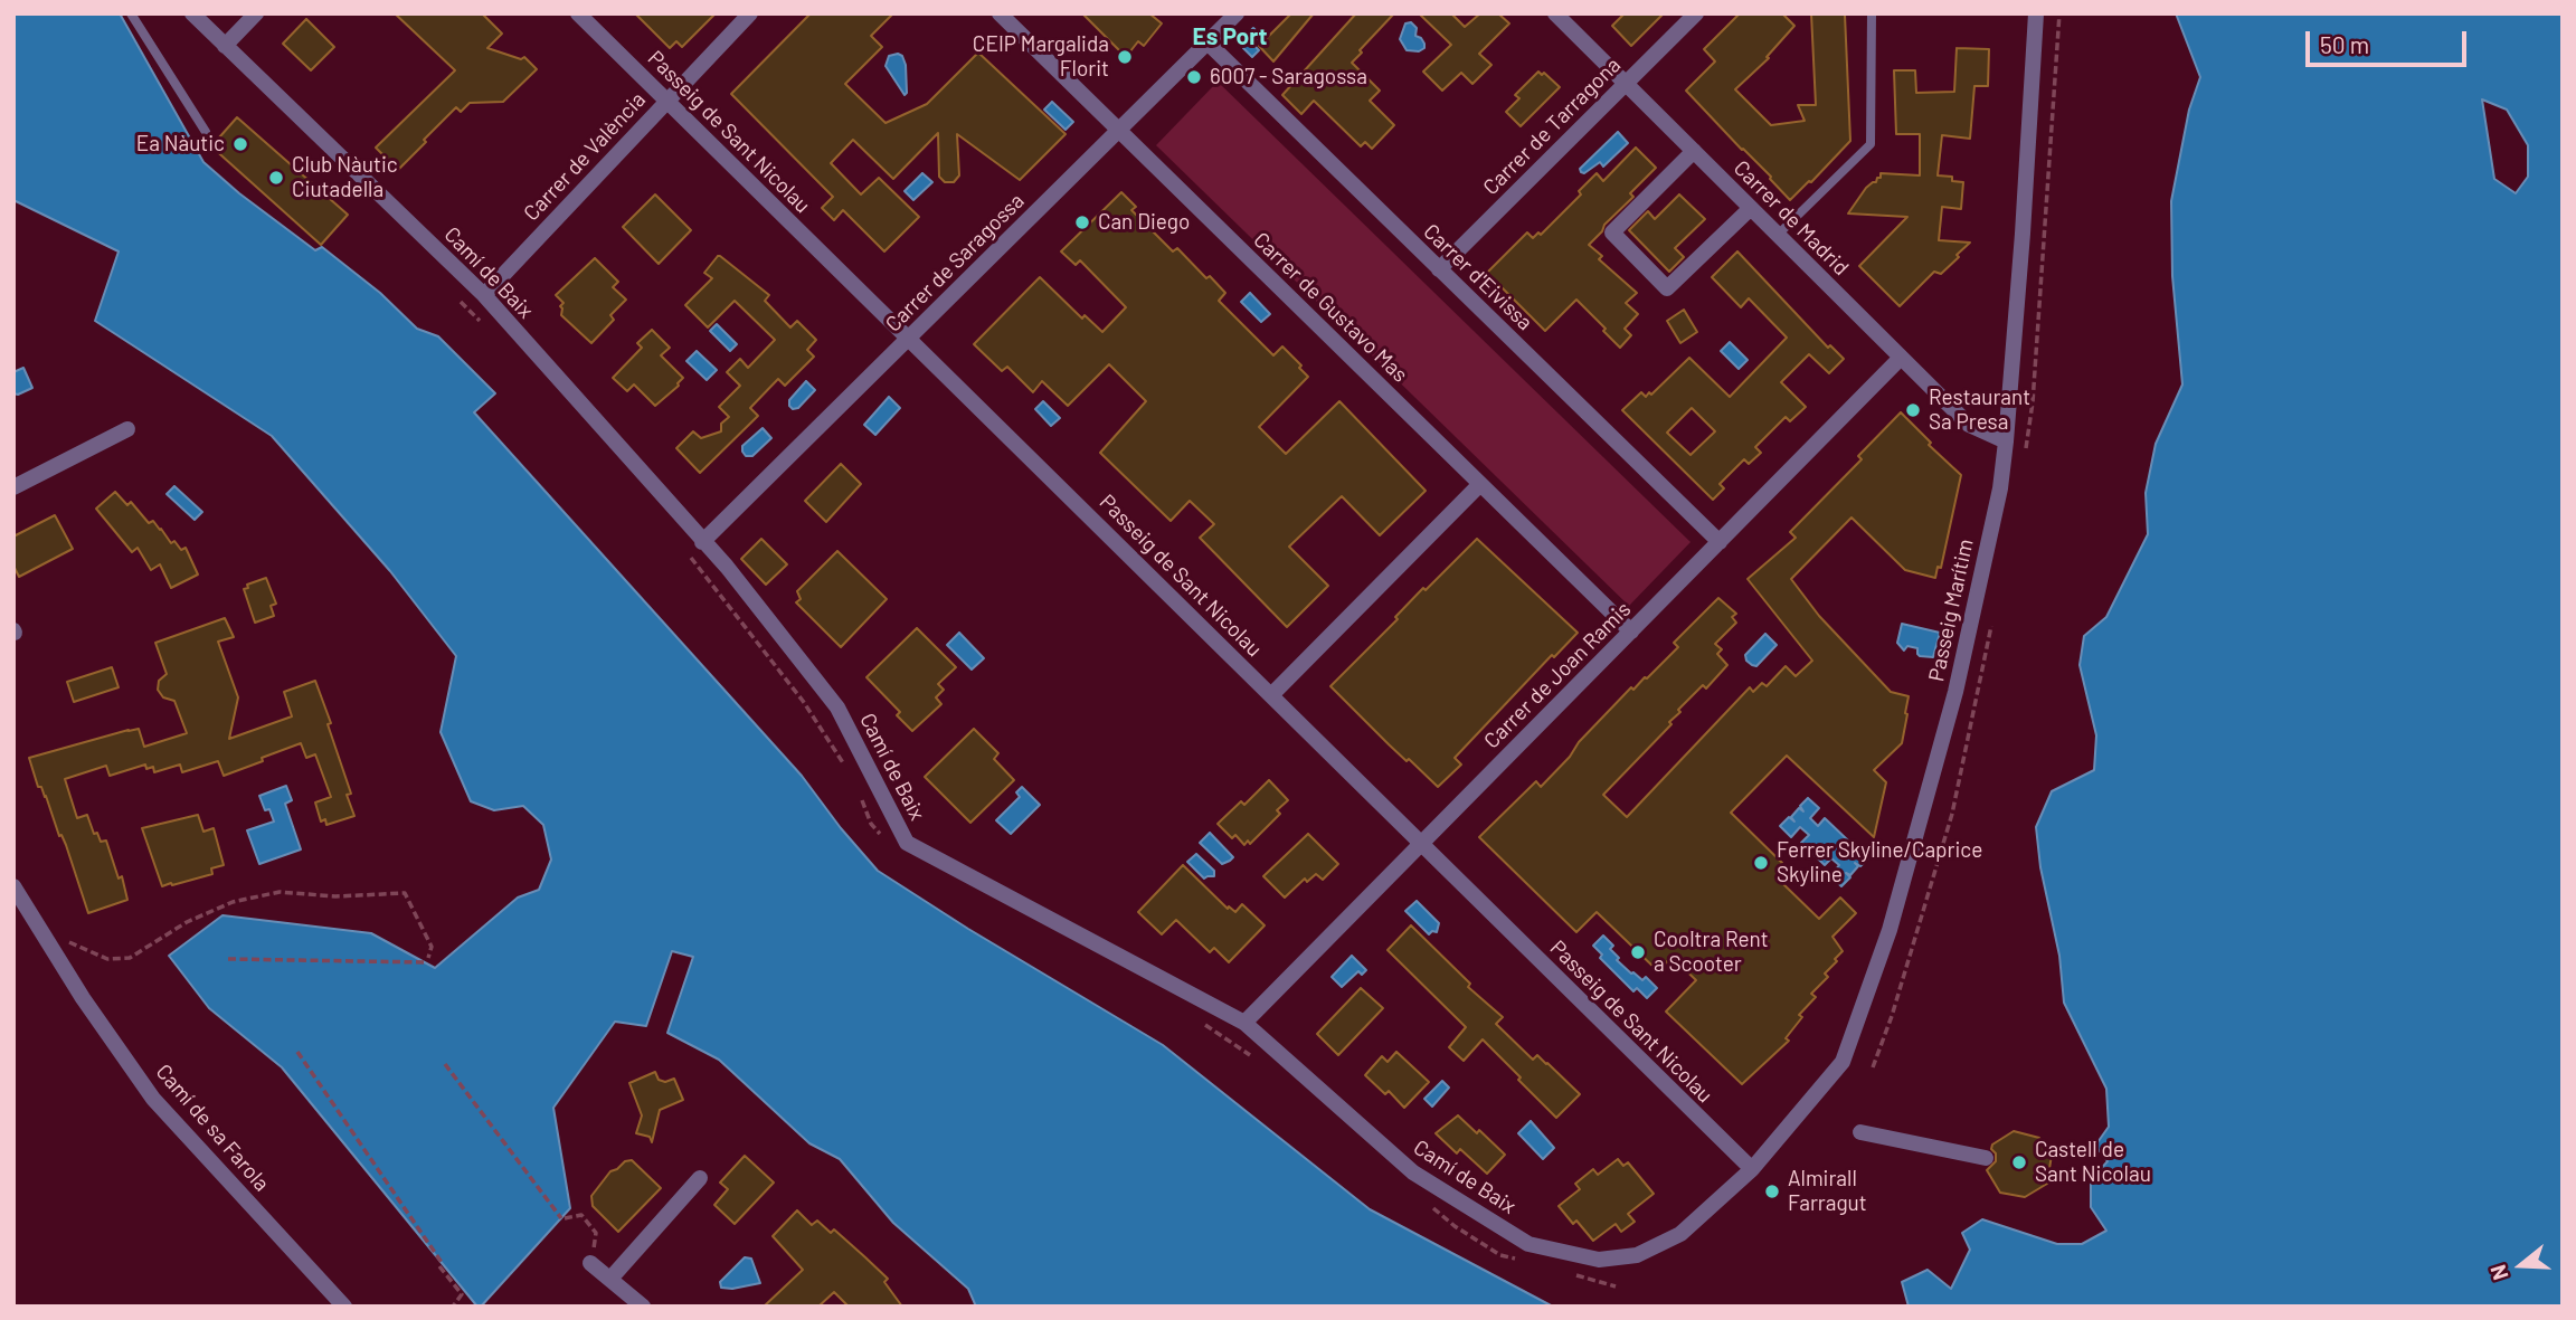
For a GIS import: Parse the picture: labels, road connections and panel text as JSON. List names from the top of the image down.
{
  "streets": {
    "street": [
      "Carrer de Tarragona",
      "Passeig de Sant Nicolau",
      "Carrer de València",
      "Carrer de Madrid",
      "Carrer de Saragossa",
      "Camí de Baix",
      "Carrer d'Eivissa",
      "Carrer de Gustavo Mas",
      "Passeig Marítim",
      "Carrer de Joan Ramis",
      "Camí de sa Farola"
    ]
  },
  "crossings": [
    ["Carrer de Tarragona", "Carrer de Madrid"],
    ["Carrer de Tarragona", "Carrer d'Eivissa"],
    ["Passeig de Sant Nicolau", "Carrer de València"],
    ["Passeig de Sant Nicolau", "Carrer de Saragossa"],
    ["Passeig de Sant Nicolau", "Camí de Baix"],
    ["Passeig de Sant Nicolau", "Passeig Marítim"],
    ["Passeig de Sant Nicolau", "Carrer de Joan Ramis"],
    ["Carrer de València", "Camí de Baix"],
    ["Carrer de Madrid", "Passeig Marítim"],
    ["Carrer de Madrid", "Carrer de Joan Ramis"],
    ["Carrer de Saragossa", "Camí de Baix"],
    ["Carrer de Saragossa", "Carrer d'Eivissa"],
    ["Carrer de Saragossa", "Carrer de Gustavo Mas"],
    ["Camí de Baix", "Passeig Marítim"],
    ["Camí de Baix", "Carrer de Joan Ramis"],
    ["Carrer d'Eivissa", "Carrer de Joan Ramis"],
    ["Carrer de Gustavo Mas", "Carrer de Joan Ramis"]
  ],
  "districts": ["Es Port"],
  "places": [
    "CEIP Margalida Florit",
    "6007 - Saragossa",
    "Ea Nàutic",
    "Club Nàutic Ciutadella",
    "Can Diego",
    "Restaurant Sa Presa",
    "Ferrer Skyline/Caprice Skyline",
    "Cooltra Rent a Scooter",
    "Castell de Sant Nicolau",
    "Almirall Farragut"
  ],
  "scale_bar": "50 m",
  "north": "left"
}
